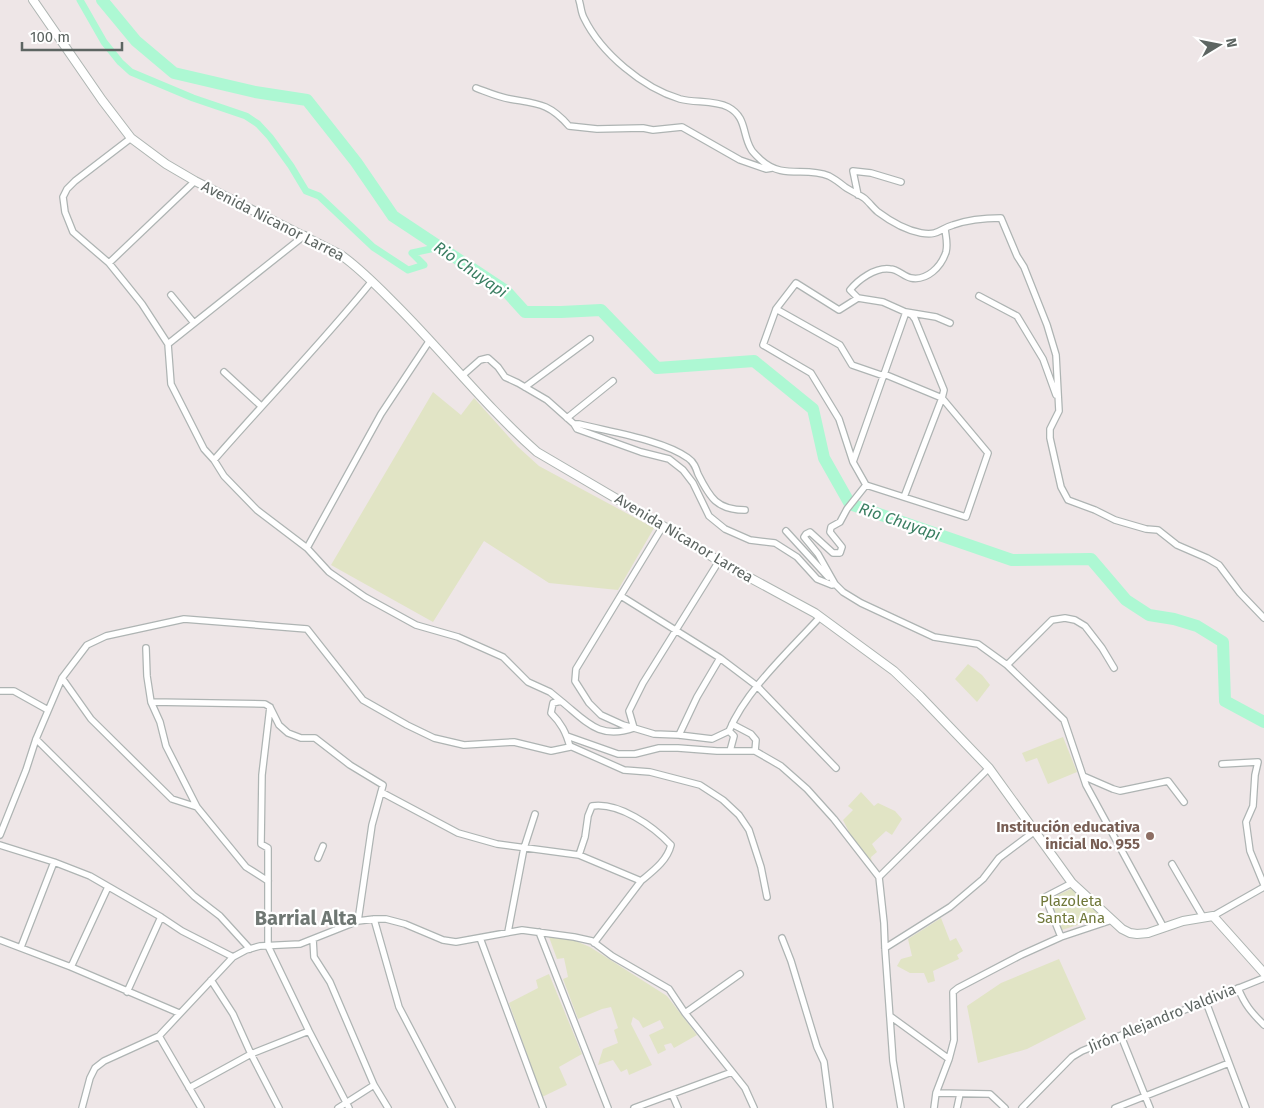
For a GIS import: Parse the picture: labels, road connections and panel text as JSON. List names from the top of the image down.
{
  "streets": {
    "main road": ["Avenida Nicanor Larrea"],
    "street": ["Jirón Alejandro Valdivia"]
  },
  "districts": ["Barrial Alta"],
  "water": ["Rio Chuyapi"],
  "parks": ["Plazoleta Santa Ana"],
  "places": ["Institución educativa inicial No. 955"],
  "scale_bar": "100 m",
  "north": "right"
}
